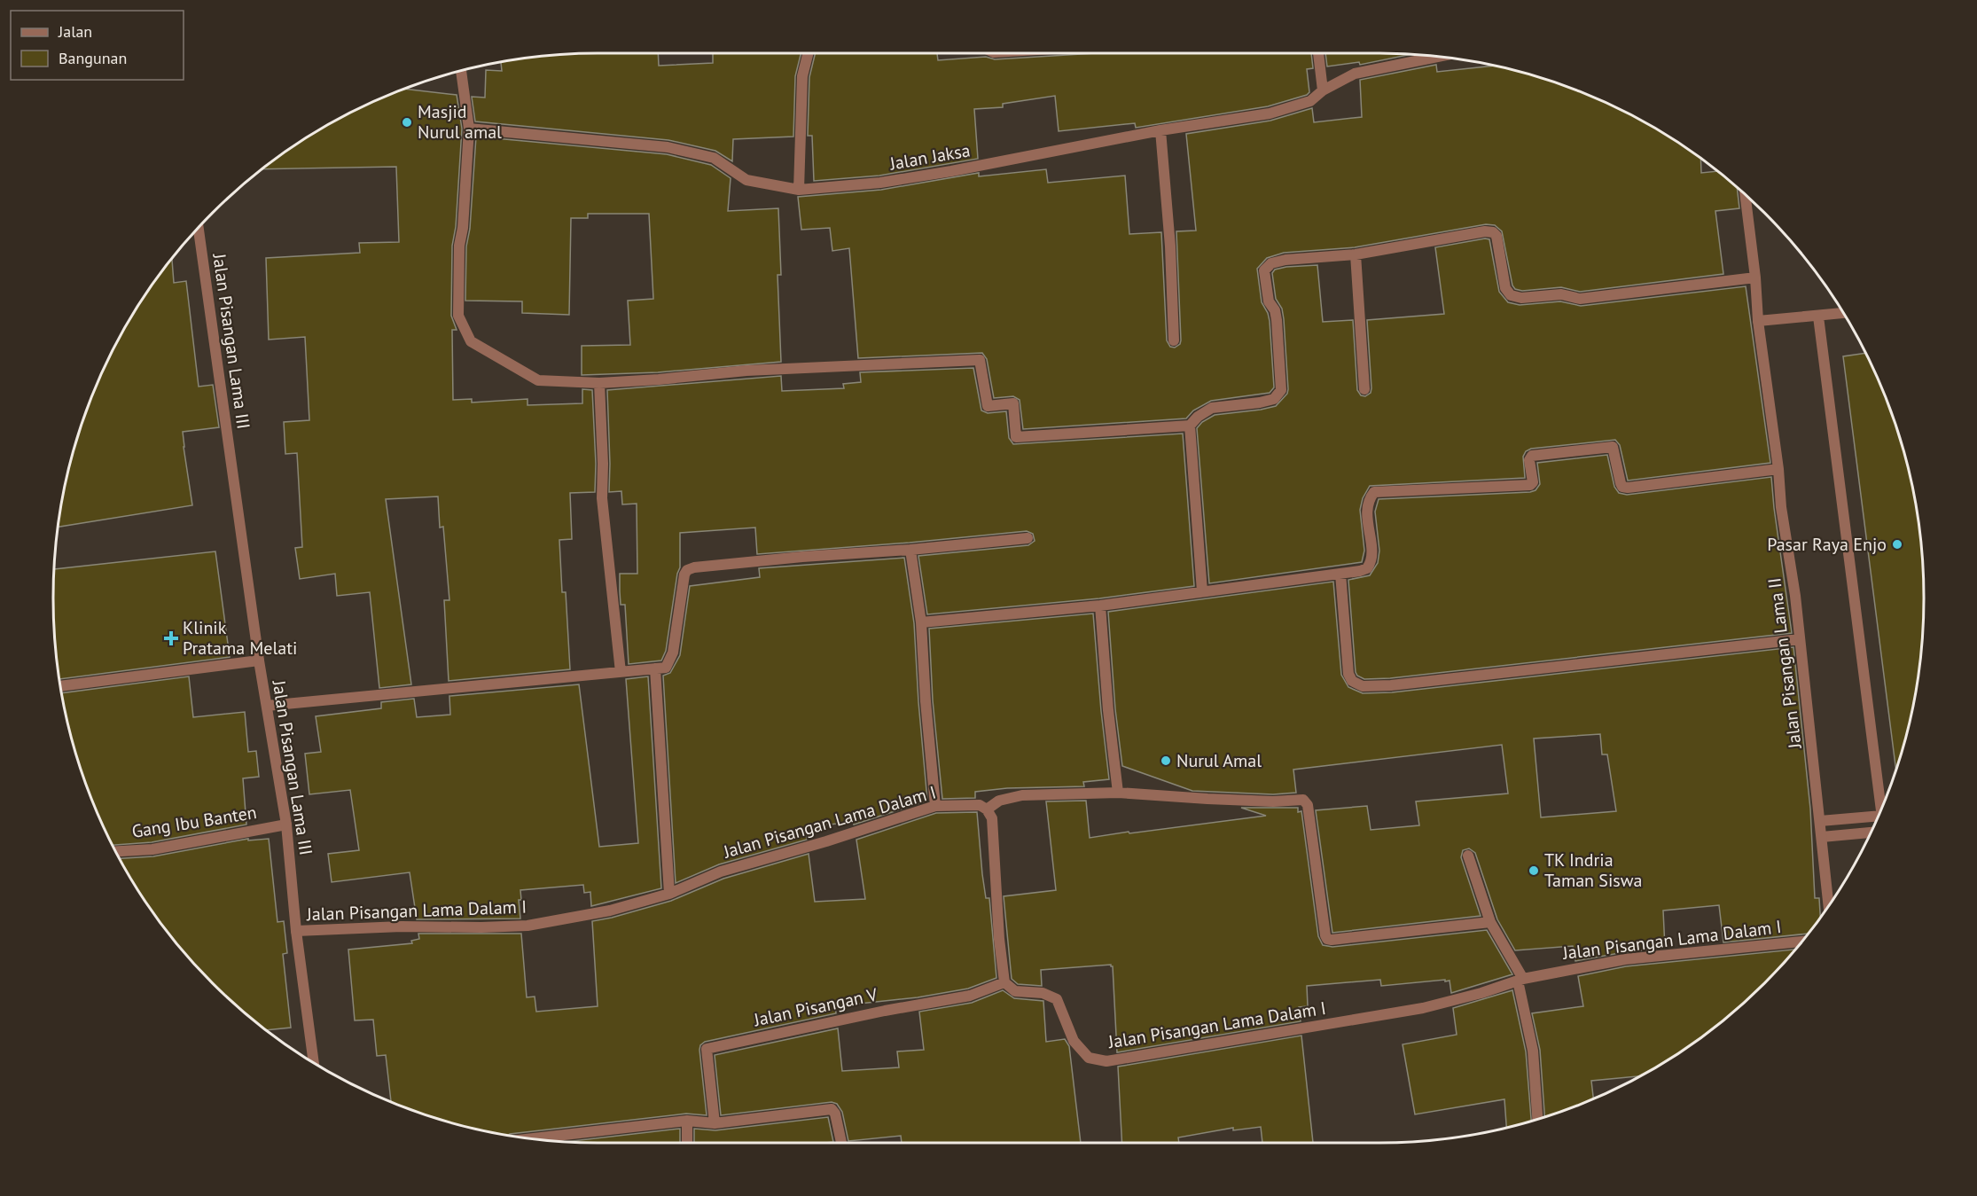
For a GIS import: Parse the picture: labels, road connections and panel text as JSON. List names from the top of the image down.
{
  "streets": {
    "street": [
      "Jalan Jaksa",
      "Jalan Pisangan Lama III",
      "Jalan Pisangan Lama II",
      "Gang Ibu Banten",
      "Jalan Pisangan Lama Dalam I",
      "Jalan Pisangan V"
    ]
  },
  "crossings": [
    ["Jalan Pisangan Lama III", "Gang Ibu Banten"],
    ["Jalan Pisangan Lama III", "Jalan Pisangan Lama Dalam I"],
    ["Jalan Pisangan Lama Dalam I", "Jalan Pisangan V"]
  ],
  "places": {
    "other": [
      "Masjid Nurul amal",
      "Pasar Raya Enjo",
      "Nurul Amal",
      "TK Indria Taman Siswa"
    ],
    "health": ["Klinik Pratama Melati"]
  },
  "legend": ["Jalan", "Bangunan"]
}
